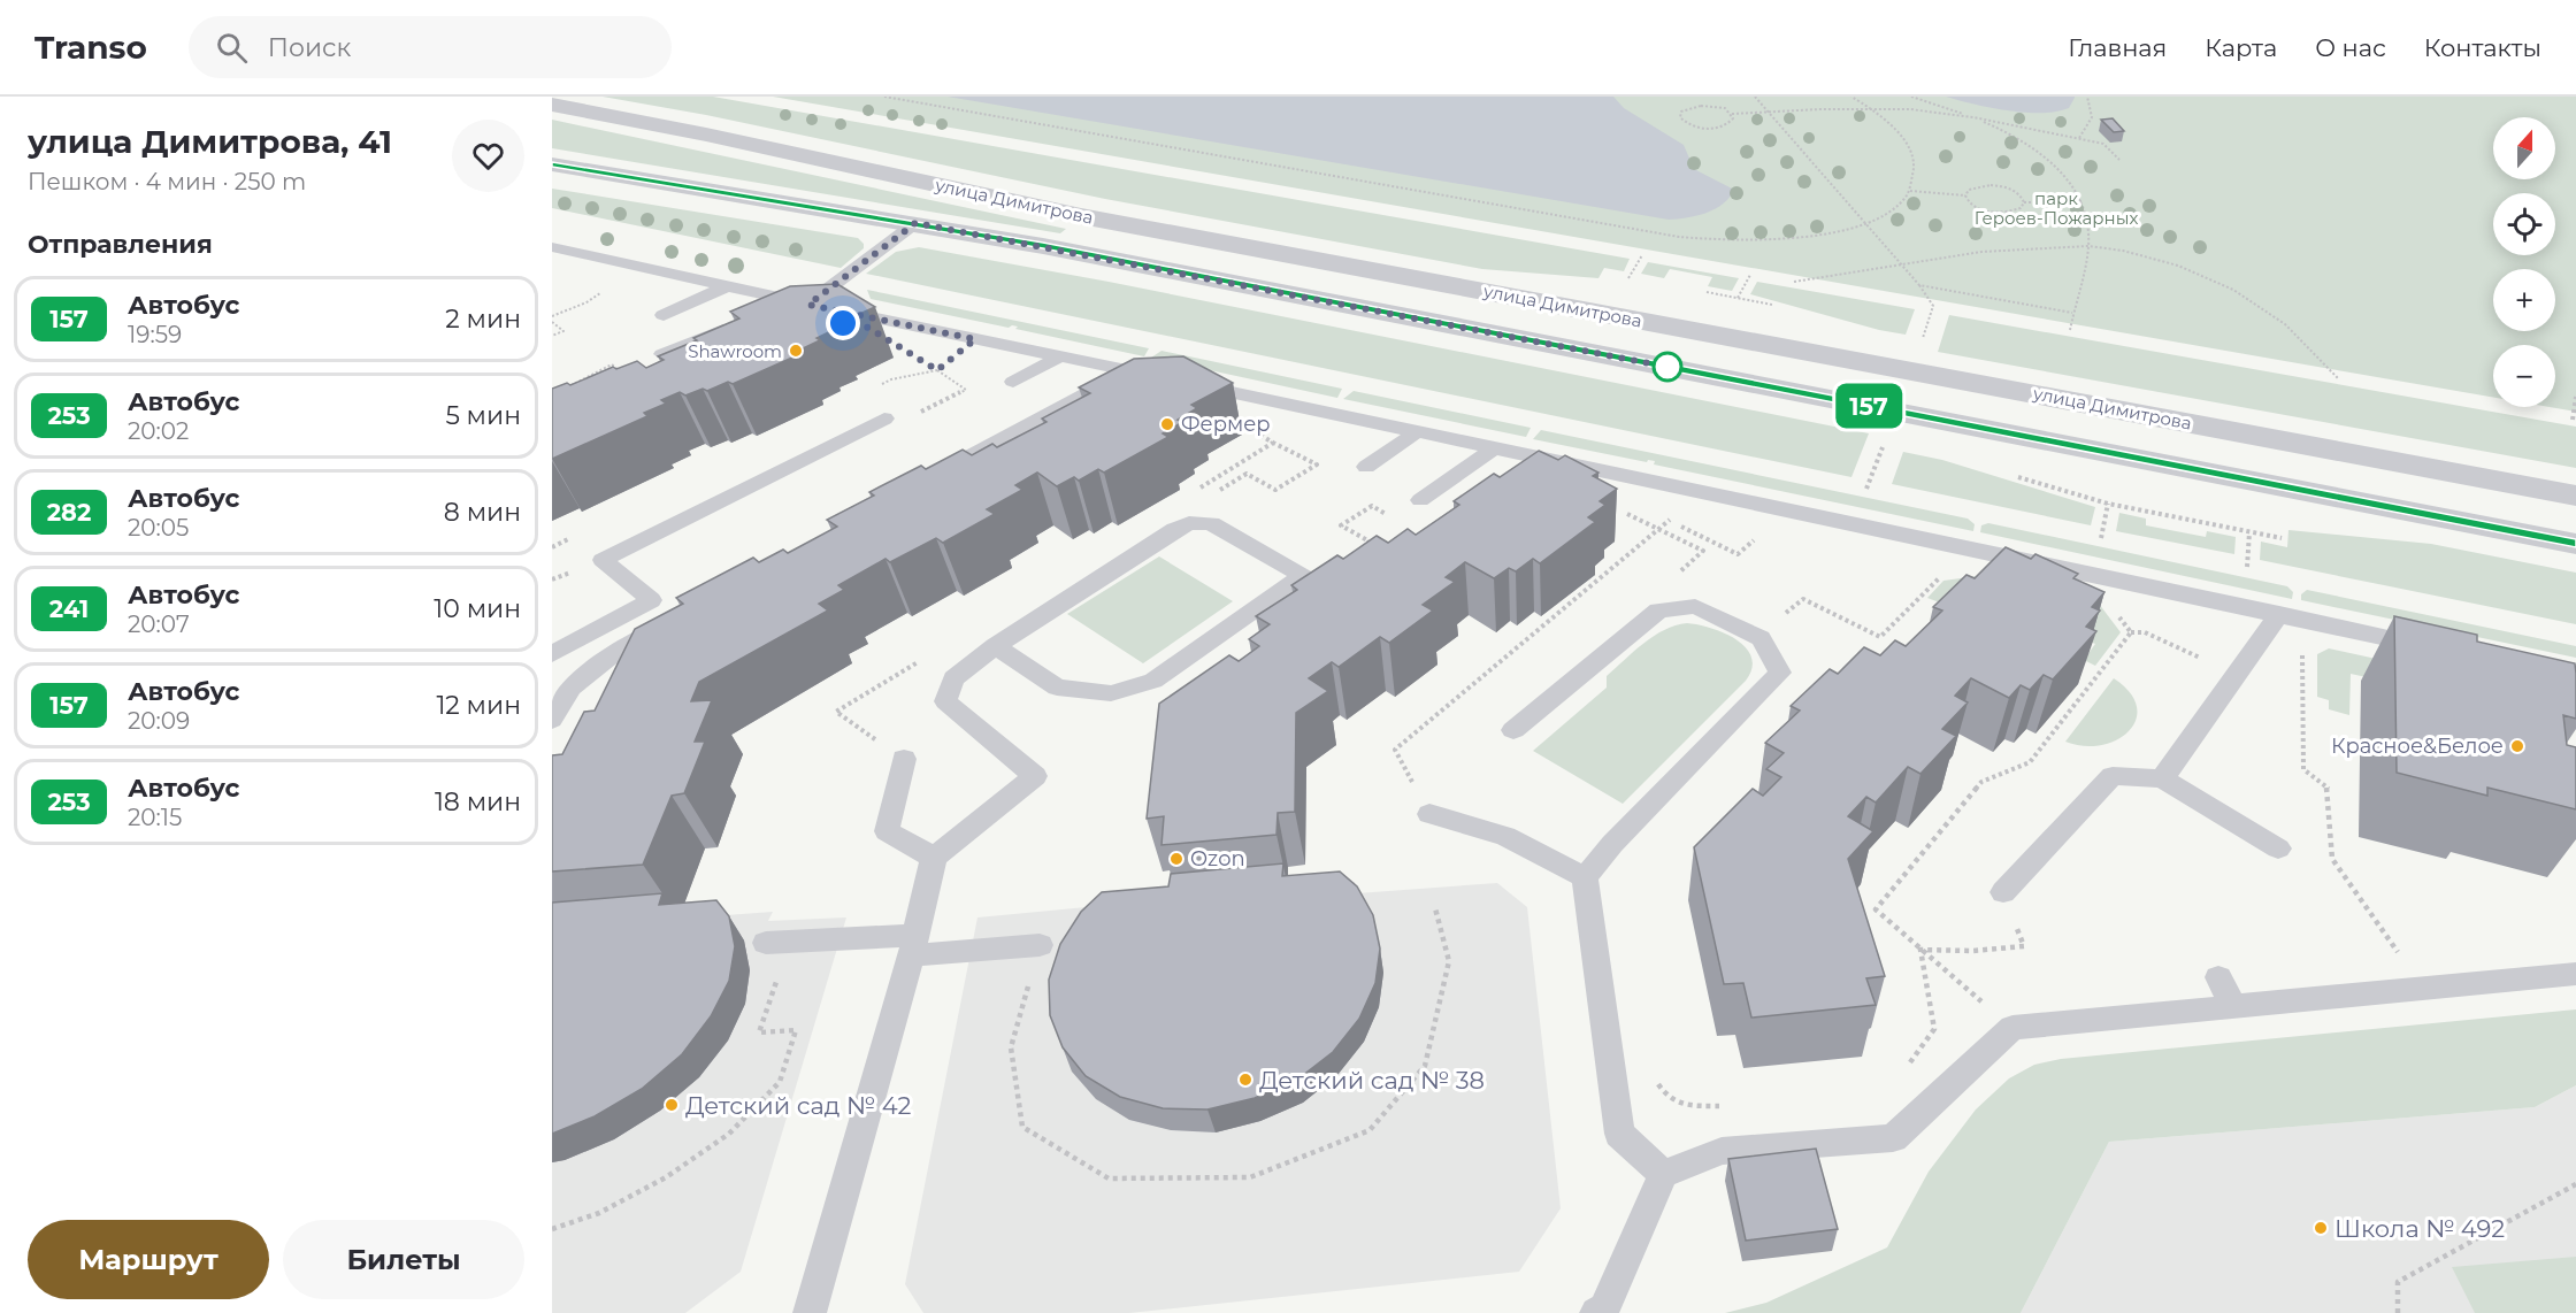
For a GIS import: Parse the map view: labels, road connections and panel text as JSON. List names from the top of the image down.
{
  "streets": {
    "street": ["улица Димитрова"]
  },
  "parks": ["парк Героев-Пожарных"],
  "places": [
    "Shawroom",
    "Фермер",
    "Красное&Белое",
    "Ozon",
    "Детский сад № 38",
    "Детский сад № 42",
    "Школа № 492"
  ],
  "lines": ["bus line 157"],
  "north": "top",
  "page": {
    "header": "Transo",
    "search": "Поиск",
    "nav": [
      "Главная",
      "Карта",
      "О нас",
      "Контакты"
    ],
    "heading": [
      ["улица Димитрова, 41", "Пешком · 4 мин · 250 m"],
      "Отправления"
    ],
    "on_map": "157",
    "map_buttons": ["+", "−"],
    "list": [
      {
        "mark": "157",
        "name": "Автобус",
        "note": "19:59",
        "value": "2 мин"
      },
      {
        "mark": "253",
        "name": "Автобус",
        "note": "20:02",
        "value": "5 мин"
      },
      {
        "mark": "282",
        "name": "Автобус",
        "note": "20:05",
        "value": "8 мин"
      },
      {
        "mark": "241",
        "name": "Автобус",
        "note": "20:07",
        "value": "10 мин"
      },
      {
        "mark": "157",
        "name": "Автобус",
        "note": "20:09",
        "value": "12 мин"
      },
      {
        "mark": "253",
        "name": "Автобус",
        "note": "20:15",
        "value": "18 мин"
      }
    ],
    "buttons": ["Маршрут", "Билеты"]
  }
}
